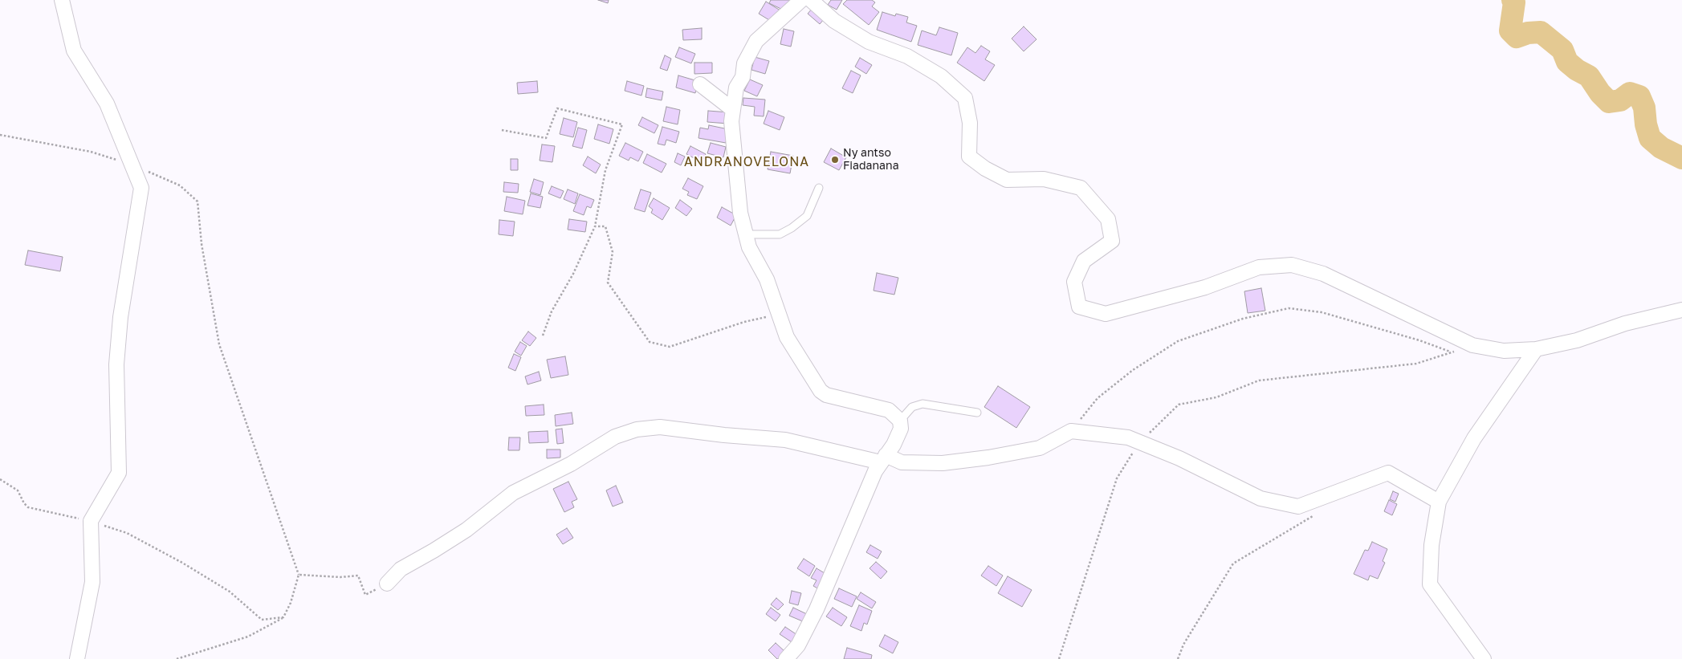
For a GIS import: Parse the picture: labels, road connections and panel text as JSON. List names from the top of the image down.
{
  "districts": ["ANDRANOVELONA"],
  "places": ["Ny antso Fiadanana"]
}
